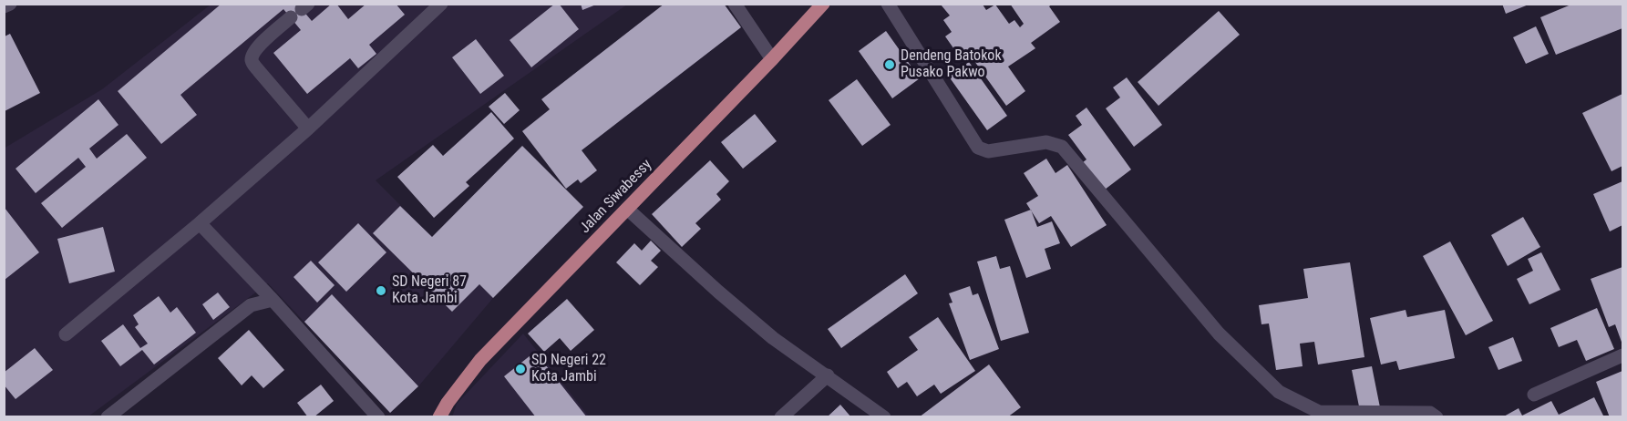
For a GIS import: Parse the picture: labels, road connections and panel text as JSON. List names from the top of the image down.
{
  "streets": {
    "main road": ["Jalan Siwabessy"]
  },
  "places": ["Dendeng Batokok Pusako Pakwo", "SD Negeri 87 Kota Jambi", "SD Negeri 22 Kota Jambi"]
}
